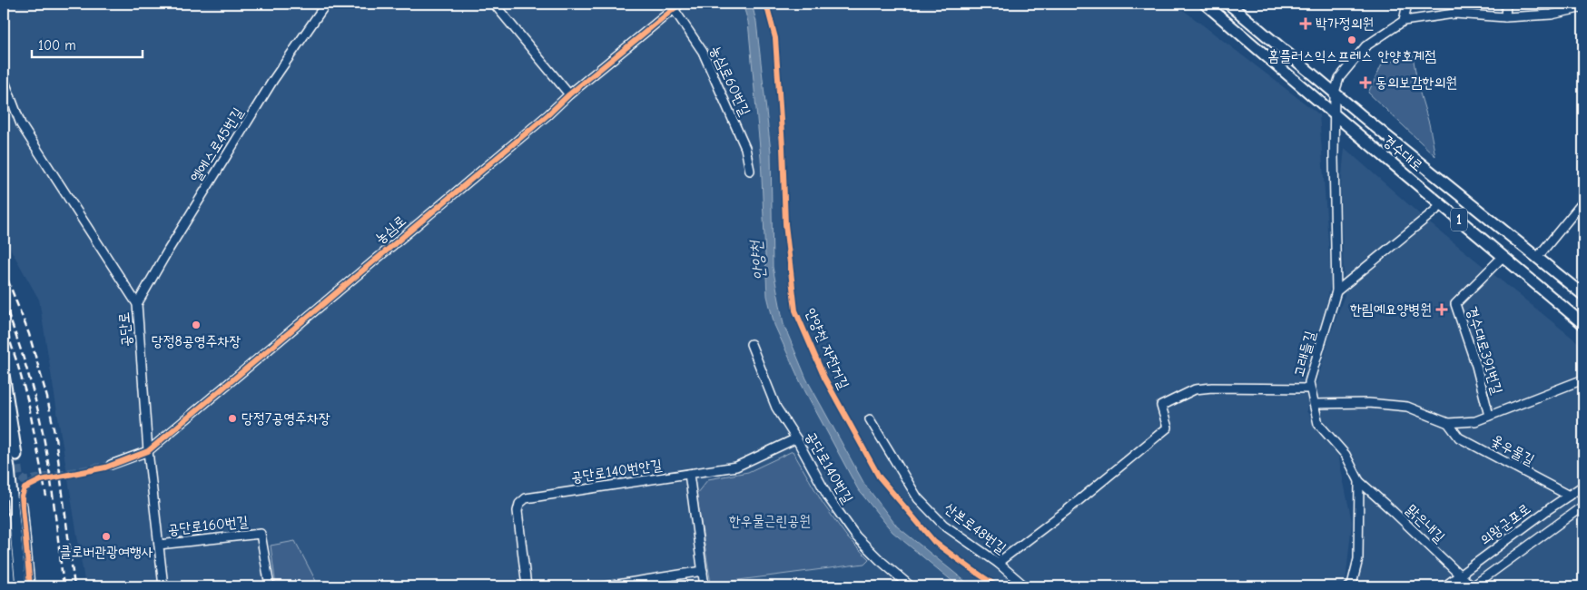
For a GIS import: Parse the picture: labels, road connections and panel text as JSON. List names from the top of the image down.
{
  "streets": {
    "main road": ["경수대로", "1"],
    "street": [
      "농심로60번길",
      "엘에스로45번길",
      "농심로",
      "공단로",
      "경수대로391번길",
      "고래들길",
      "옻우물길",
      "공단로140번길",
      "공단로140번안길",
      "맑은내길",
      "의왕군포로",
      "공단로160번길",
      "산본로48번길"
    ],
    "cycle path": ["안양천 자전거길"]
  },
  "crossings": [
    ["농심로60번길", "농심로"],
    ["엘에스로45번길", "공단로"],
    ["경수대로", "경수대로391번길"],
    ["경수대로", "고래들길"],
    ["농심로", "공단로"],
    ["공단로", "공단로160번길"],
    ["고래들길", "맑은내길"],
    ["옻우물길", "의왕군포로"],
    ["공단로140번길", "공단로140번안길"],
    ["맑은내길", "의왕군포로"]
  ],
  "water": ["안양천"],
  "parks": ["한우물근린공원"],
  "places": {
    "health": ["박가정의원", "동의보감한의원", "한림예요양병원"],
    "other": [
      "홈플러스익스프레스 안양호계점",
      "당정8공영주차장",
      "당정7공영주차장",
      "클로버관광여행사"
    ]
  },
  "scale_bar": "100 m"
}
